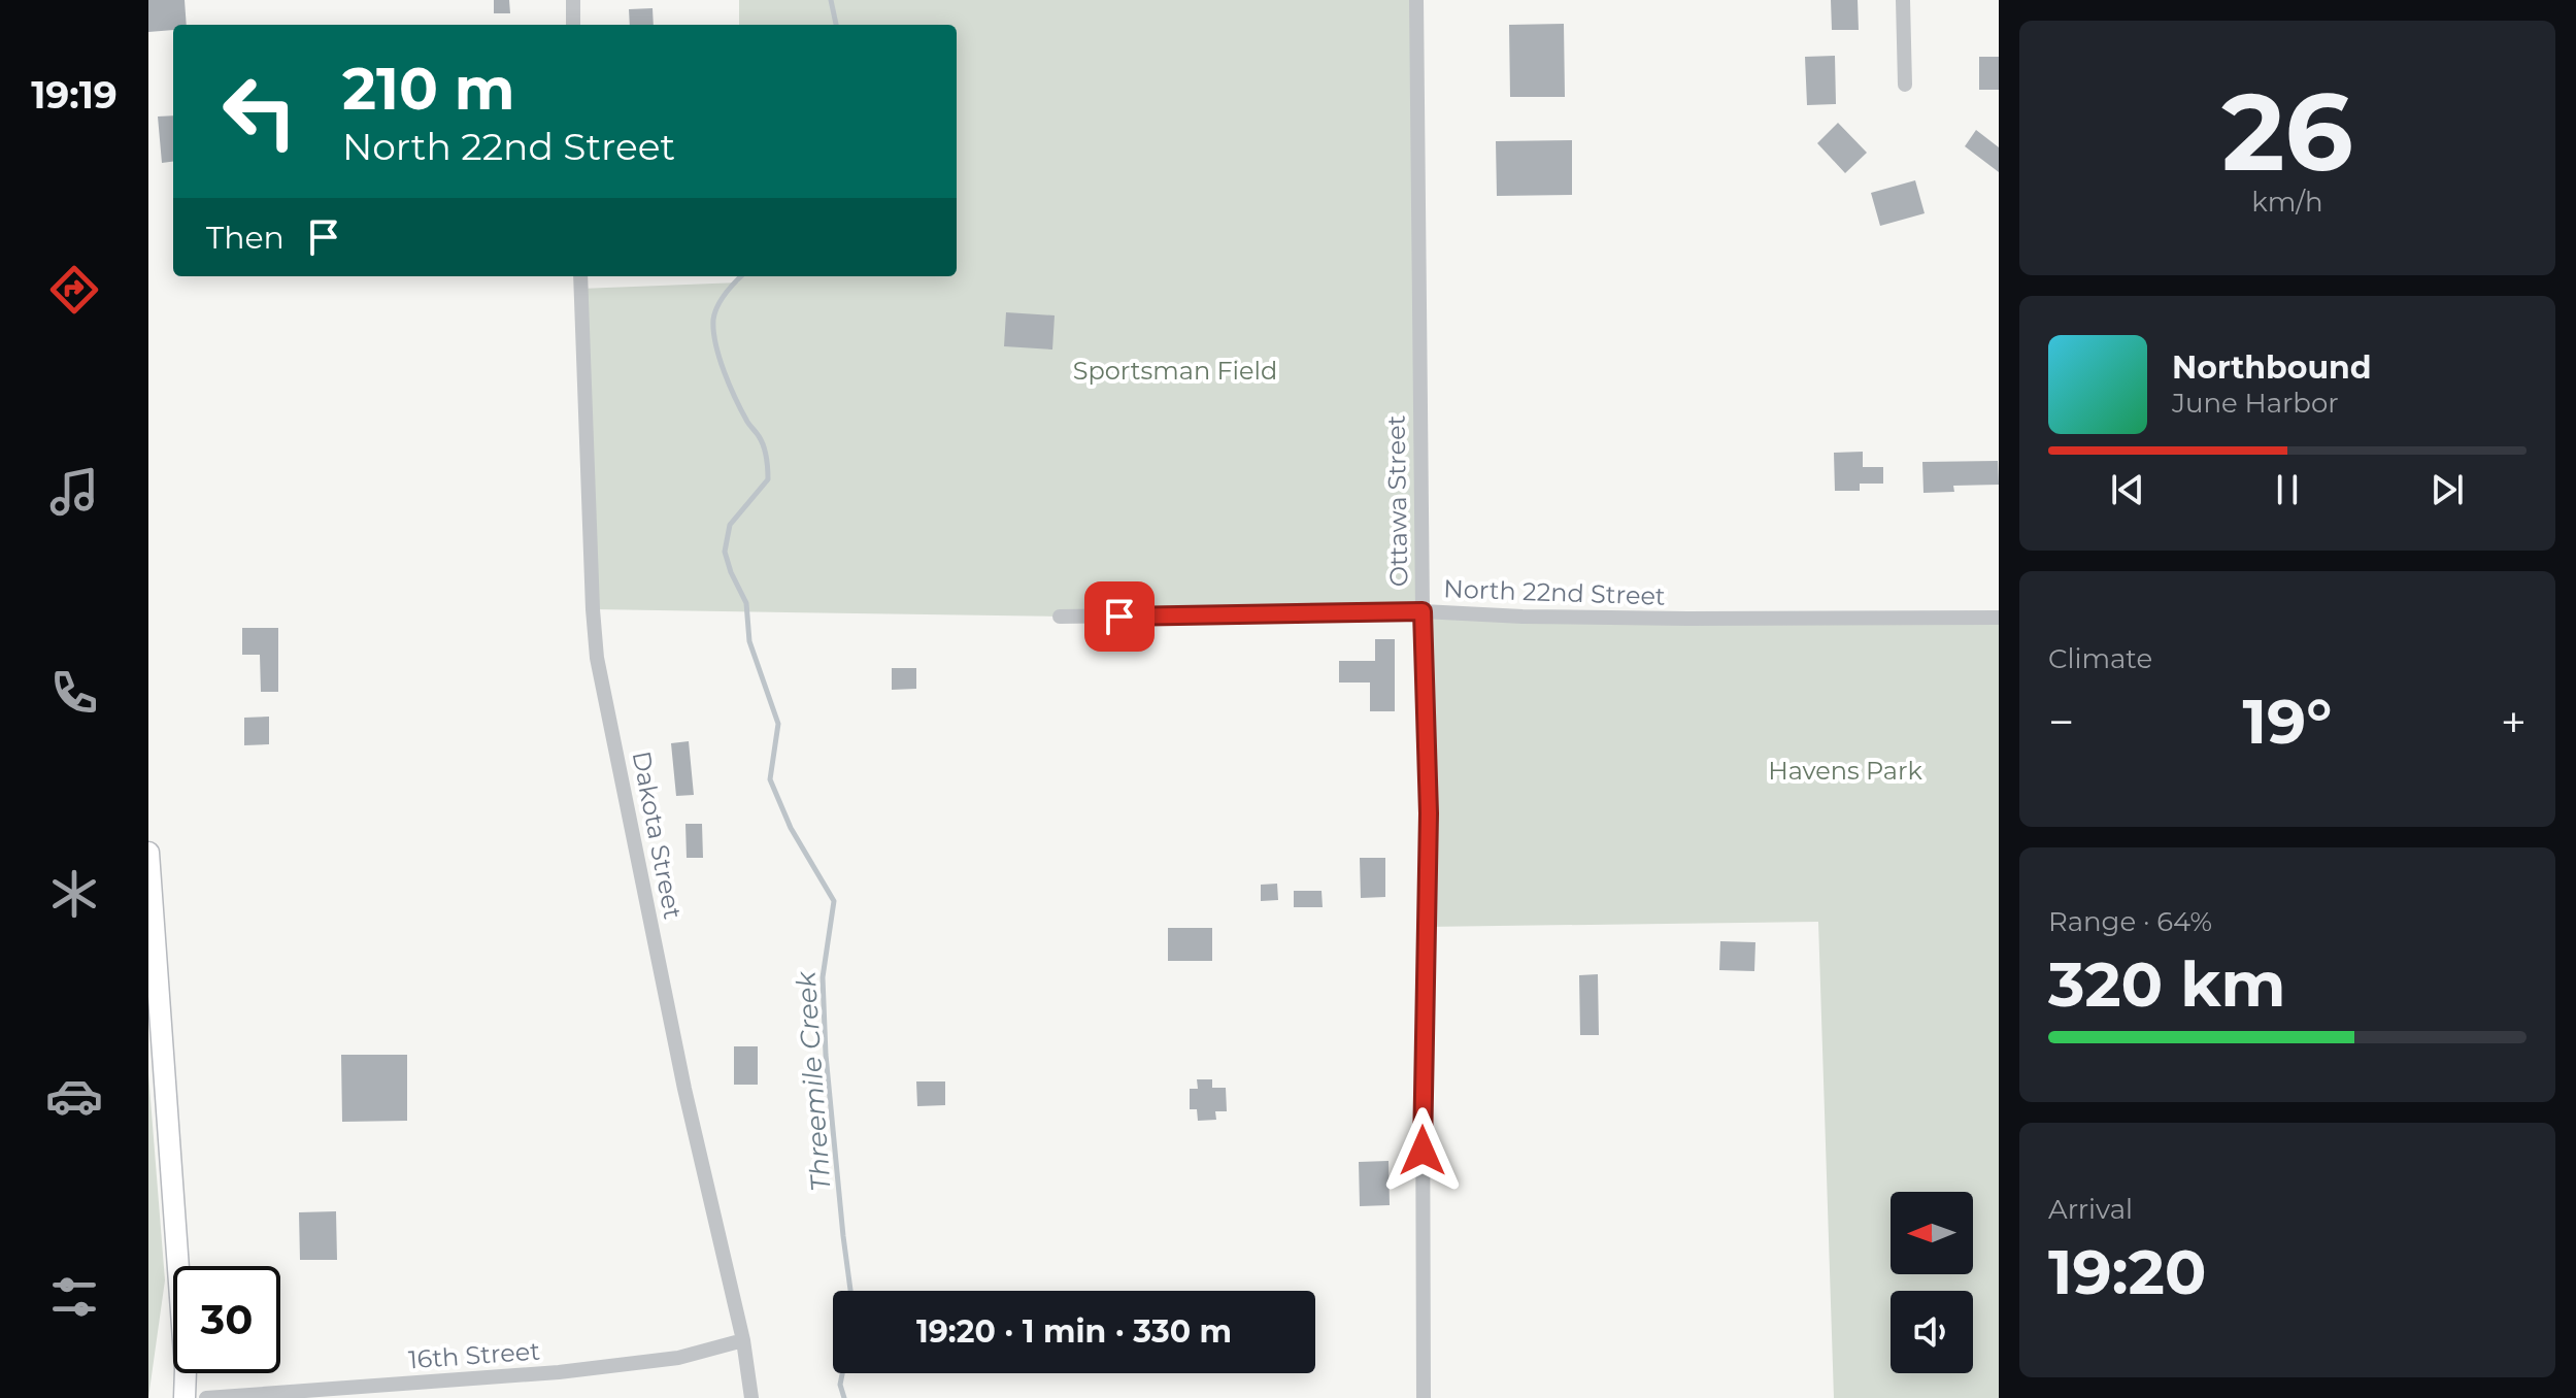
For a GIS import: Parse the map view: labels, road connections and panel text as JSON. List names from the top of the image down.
{
  "streets": {
    "street": [
      "Ottawa Street",
      "North 22nd Street",
      "Dakota Street",
      "16th Street"
    ]
  },
  "crossings": [
    ["Ottawa Street", "North 22nd Street"],
    ["Dakota Street", "16th Street"]
  ],
  "water": ["Threemile Creek"],
  "parks": ["Sportsman Field", "Havens Park"],
  "north": "left",
  "page": {
    "tabs": "19:19",
    "tile": [
      ["26", "km/h"],
      "Climate",
      ["Range · 64%", "320 km"],
      ["Arrival", "19:20"]
    ],
    "turn": ["210 m", "North 22nd Street"],
    "then": "Then",
    "song": ["Northbound", "June Harbor"],
    "heat": ["−", "19°", "+"],
    "limit": "30",
    "trip": "19:20 · 1 min · 330 m"
  }
}
